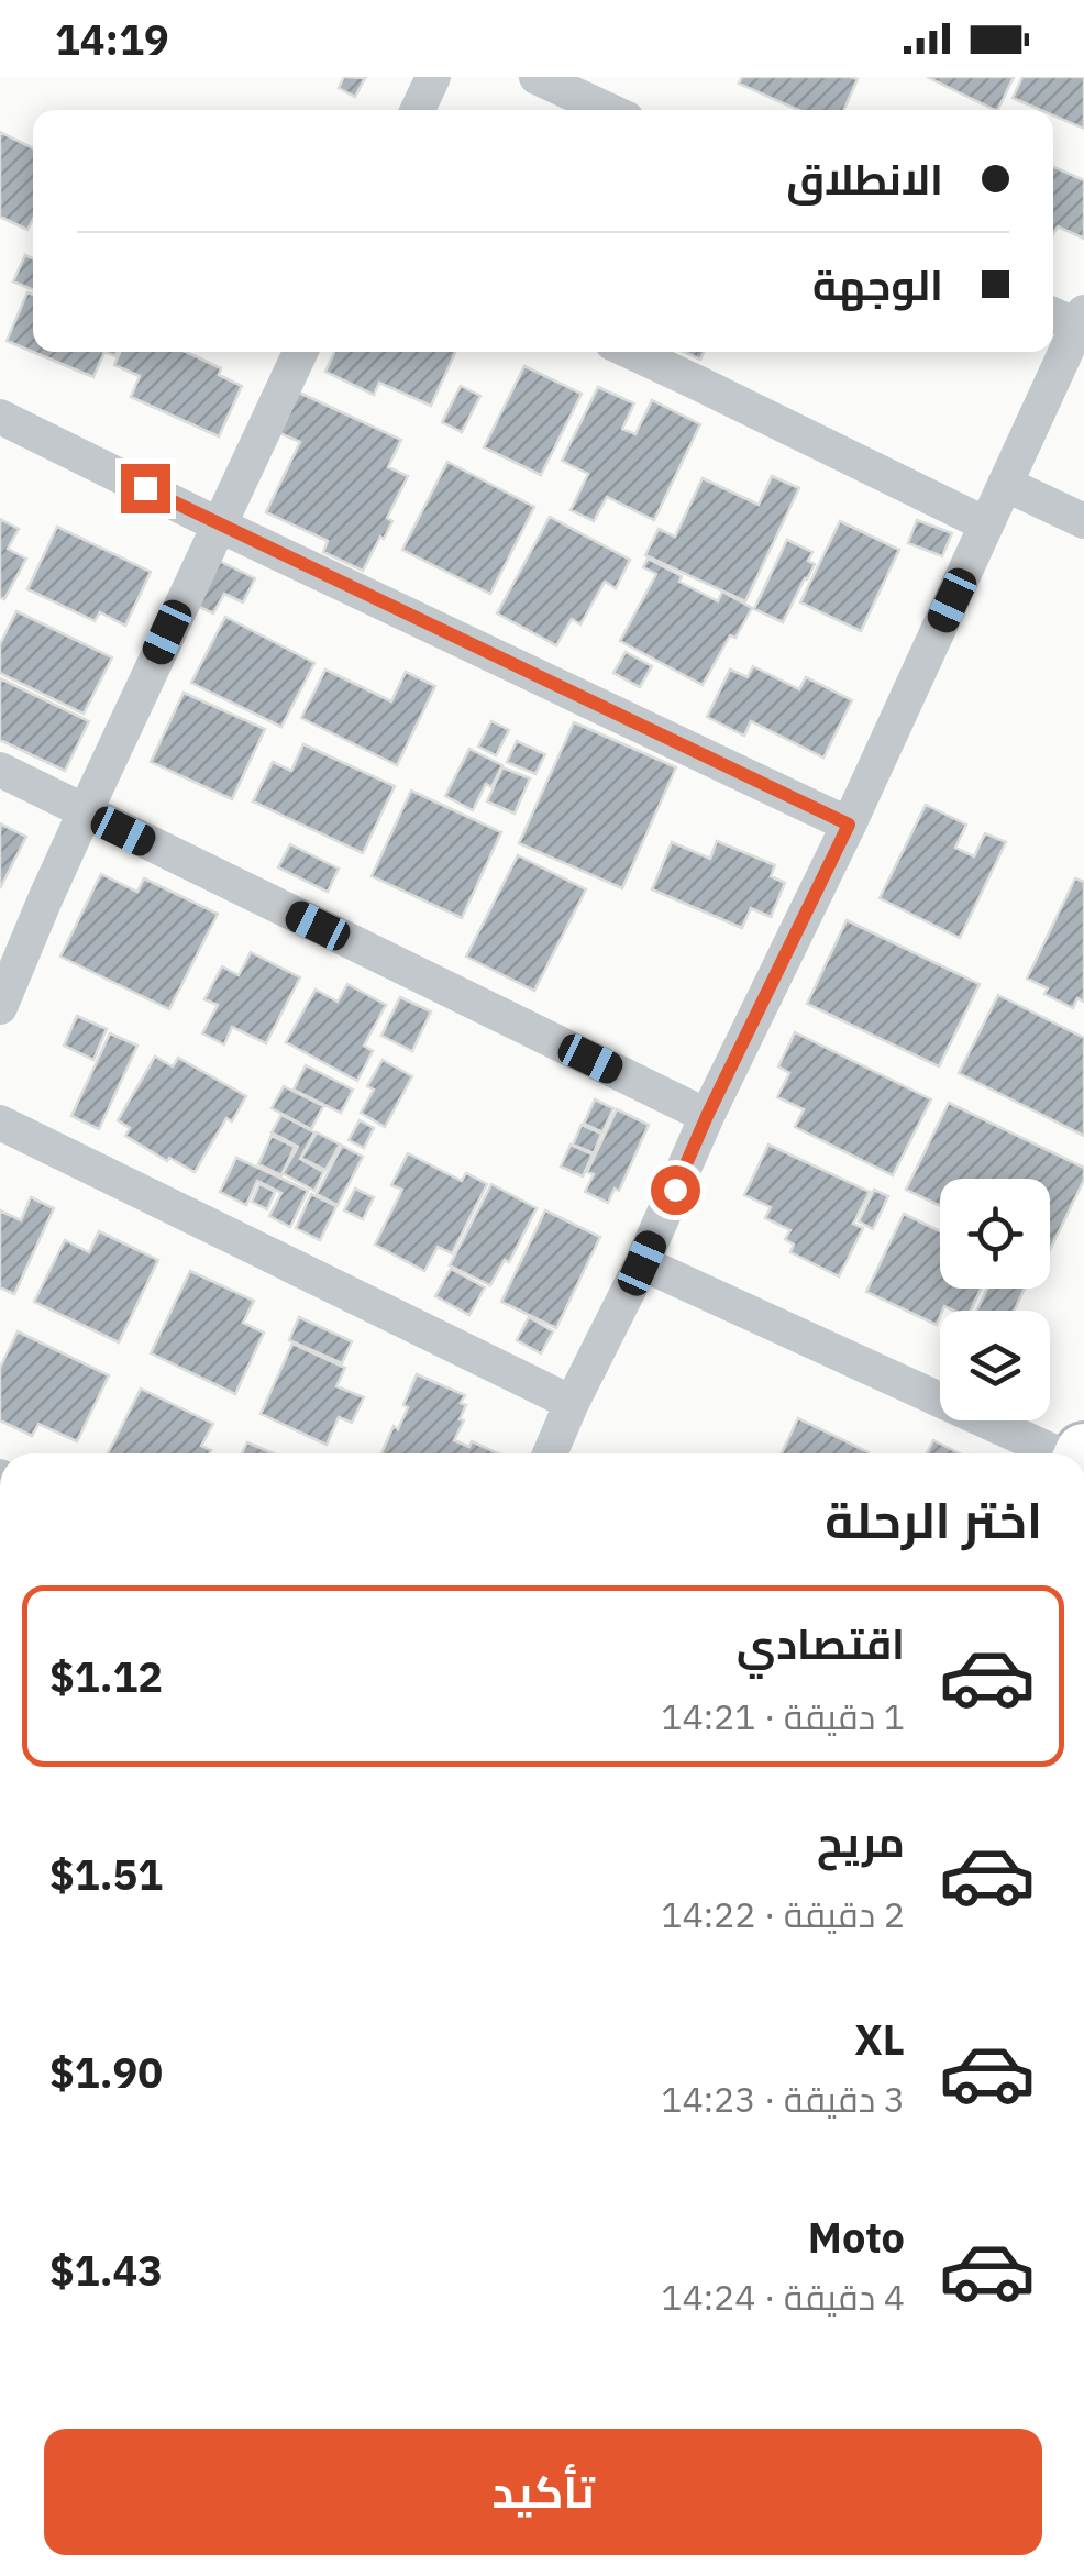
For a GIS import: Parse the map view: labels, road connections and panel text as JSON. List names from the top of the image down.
{
  "page": {
    "status": "14:19",
    "banner": ["الانطلاق", "الوجهة"],
    "heading": "اختر الرحلة",
    "list": [
      {
        "name": "اقتصادي",
        "note": "1 دقيقة · 14:21",
        "value": "$1.12"
      },
      {
        "name": "مريح",
        "note": "2 دقيقة · 14:22",
        "value": "$1.51"
      },
      {
        "name": "XL",
        "note": "3 دقيقة · 14:23",
        "value": "$1.90"
      },
      {
        "name": "Moto",
        "note": "4 دقيقة · 14:24",
        "value": "$1.43"
      }
    ],
    "buttons": "تأكيد"
  }
}
